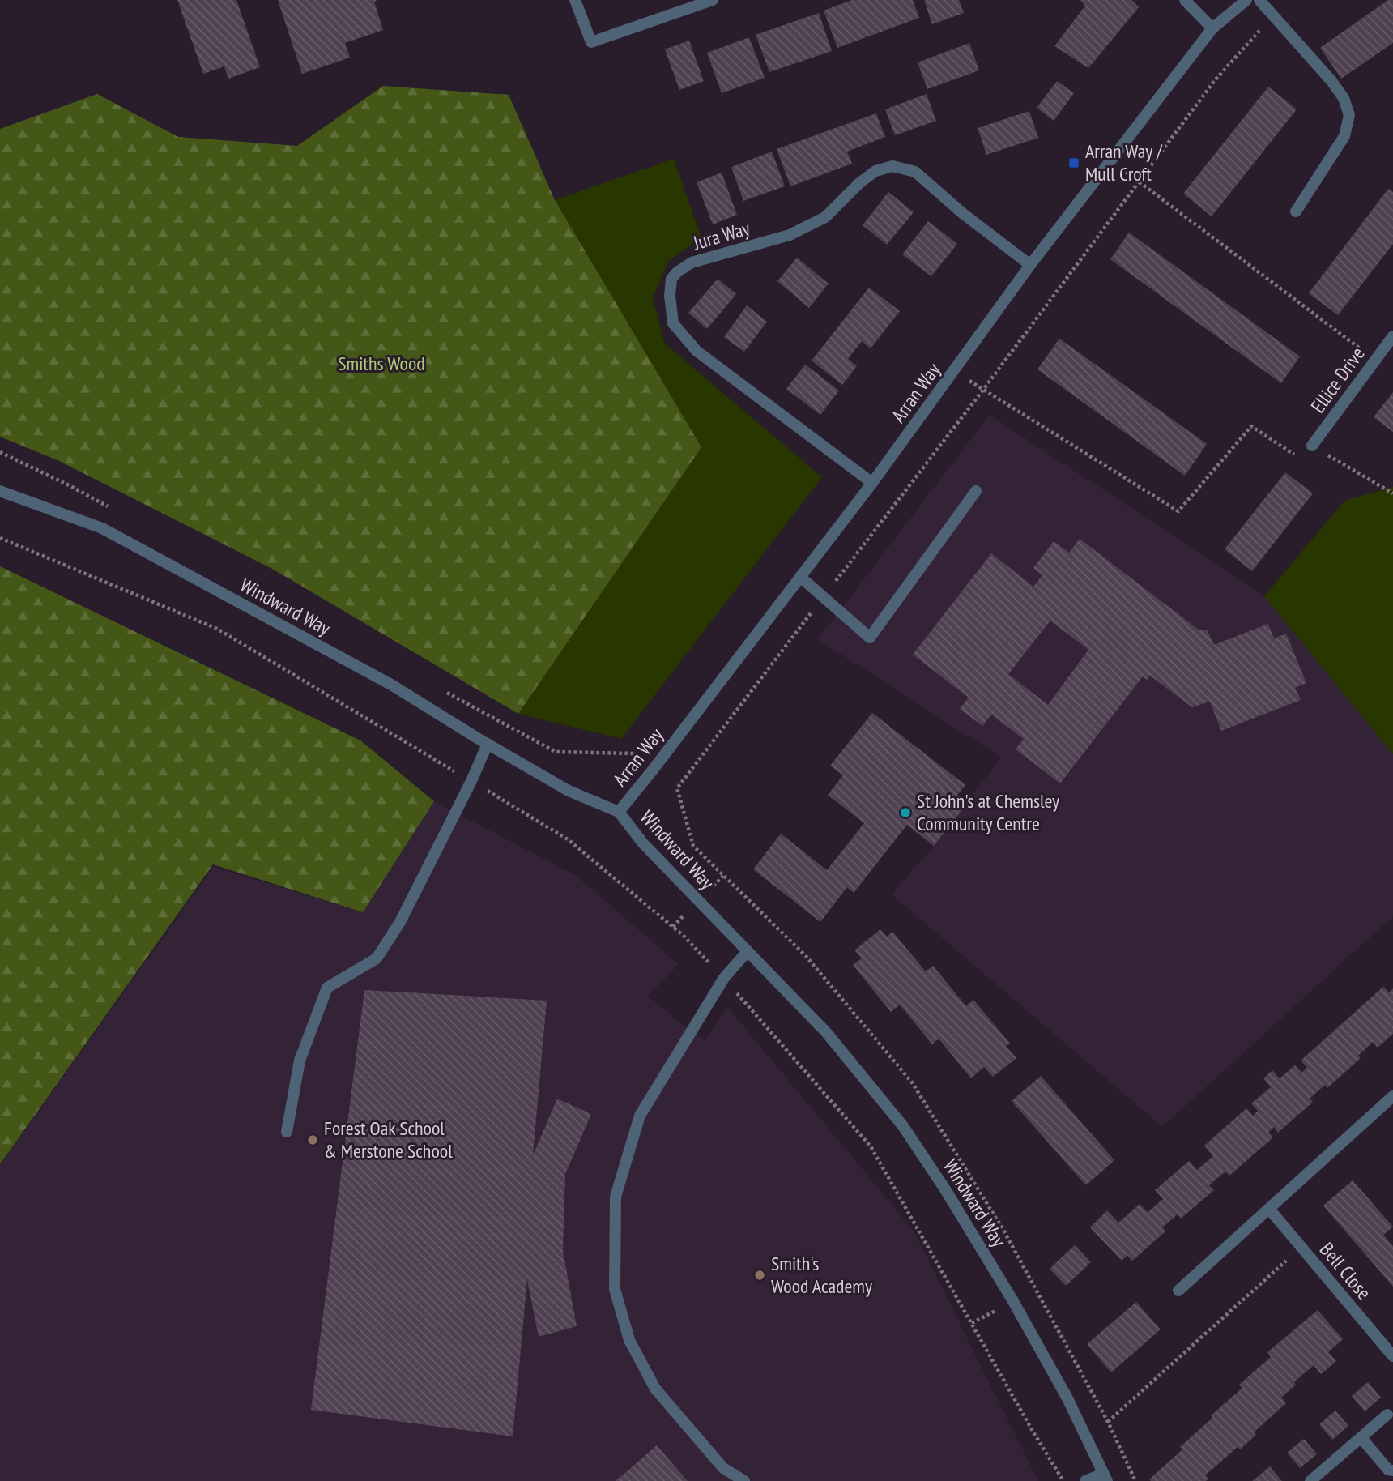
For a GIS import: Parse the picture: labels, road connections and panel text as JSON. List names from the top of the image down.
{
  "streets": {
    "street": [
      "Jura Way",
      "Ellice Drive",
      "Arran Way",
      "Windward Way",
      "Bell Close"
    ]
  },
  "crossings": [
    ["Jura Way", "Arran Way"],
    ["Arran Way", "Windward Way"]
  ],
  "parks": ["Smiths Wood"],
  "places": {
    "transit": ["Arran Way / Mull Croft"],
    "other": ["St John's at Chemsley Community Centre", "Forest Oak School & Merstone School", "Smith's Wood Academy"]
  }
}
